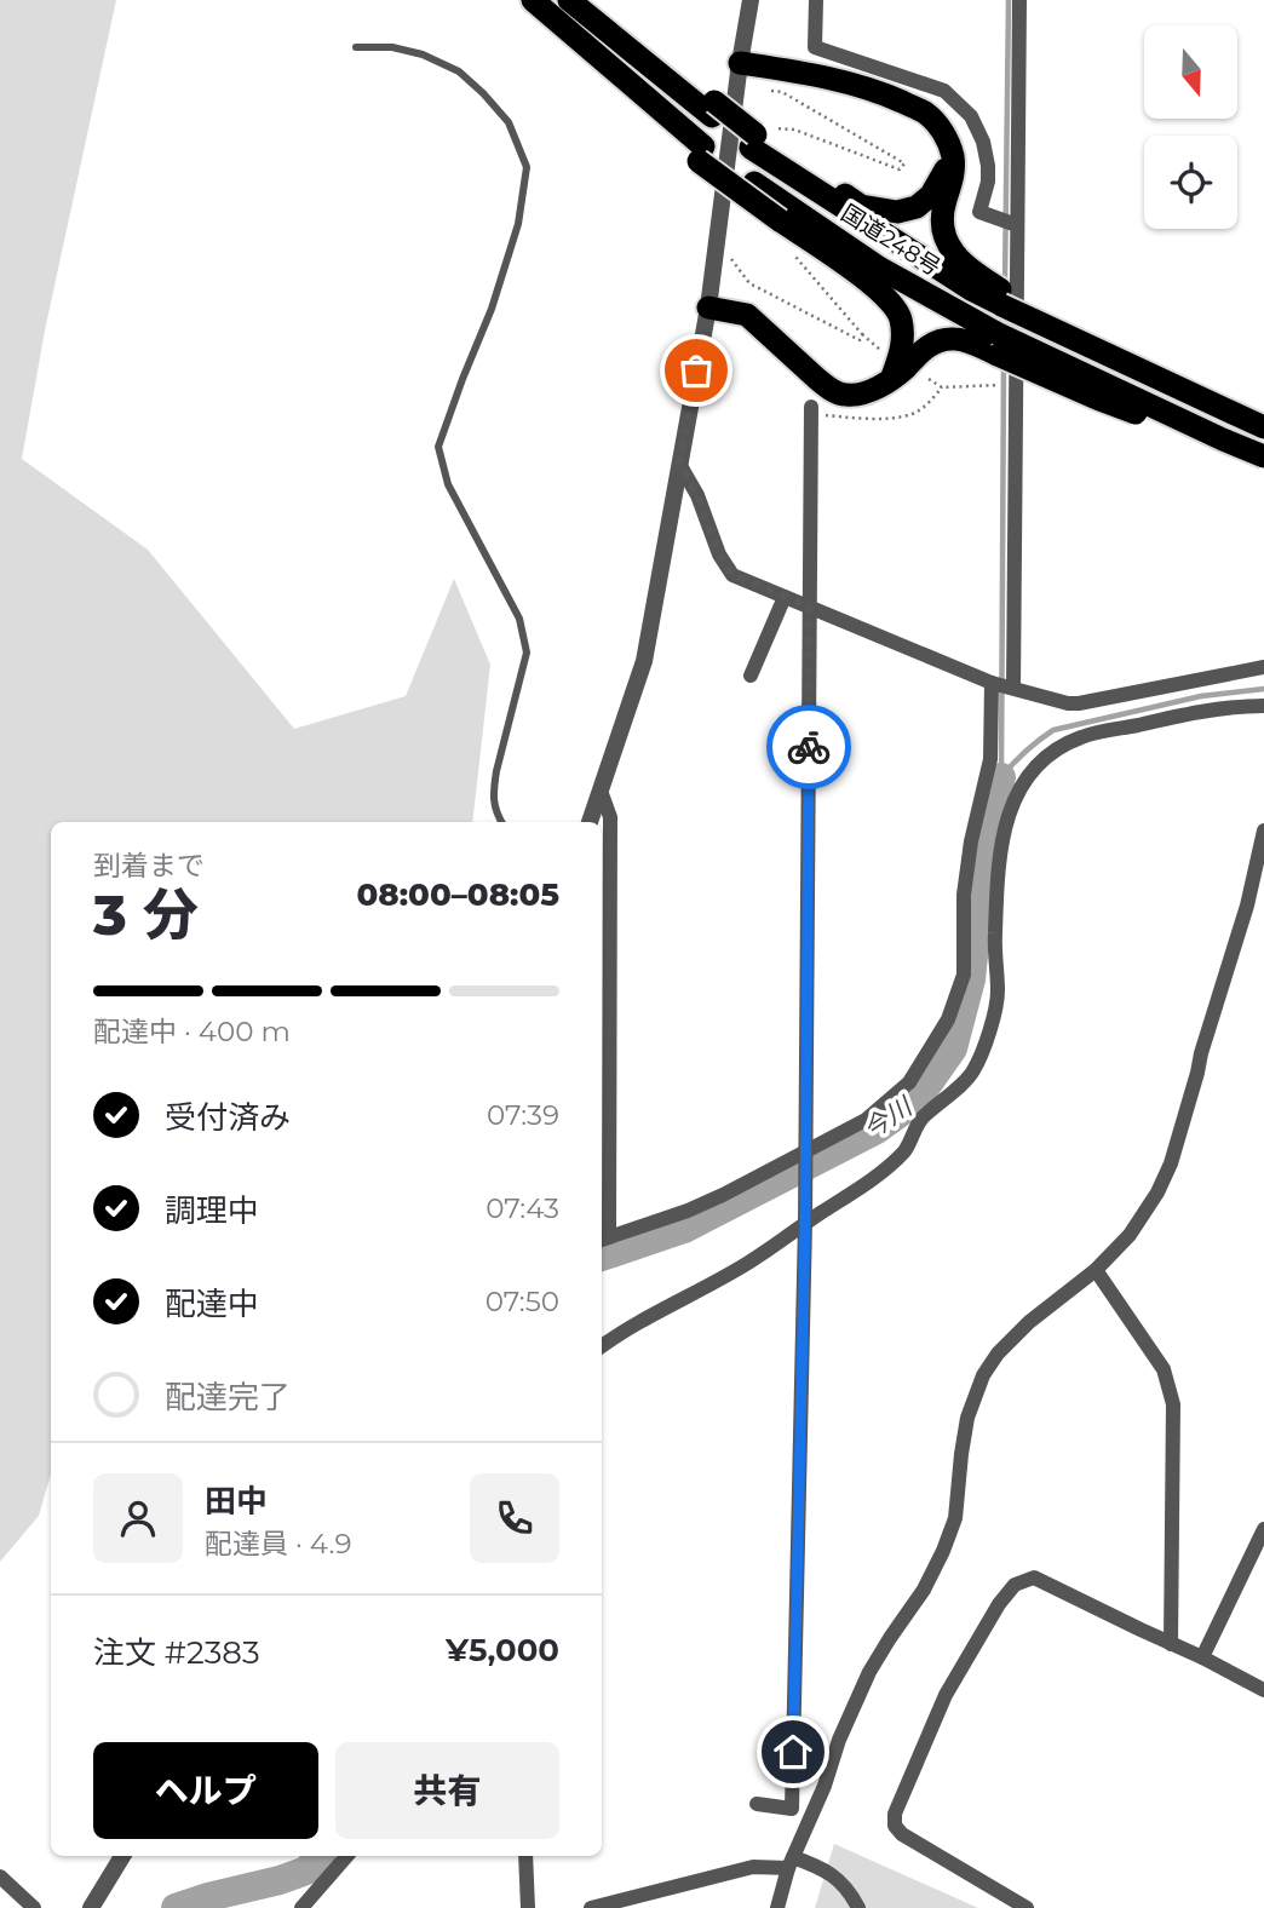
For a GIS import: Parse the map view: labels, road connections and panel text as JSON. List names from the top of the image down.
{
  "streets": {
    "highway": ["国道248号"]
  },
  "water": ["今川"],
  "north": "bottom",
  "page": {
    "heading": ["3 分", "到着まで", "08:00–08:05"],
    "panel": [
      "田中",
      "配達員 · 4.9",
      "注文 #2383",
      "¥5,000"
    ],
    "bar": "配達中 · 400 m",
    "list": [
      ["受付済み", "07:39"],
      ["調理中", "07:43"],
      ["配達中", "07:50"],
      "配達完了"
    ],
    "buttons": ["ヘルプ", "共有"]
  }
}
